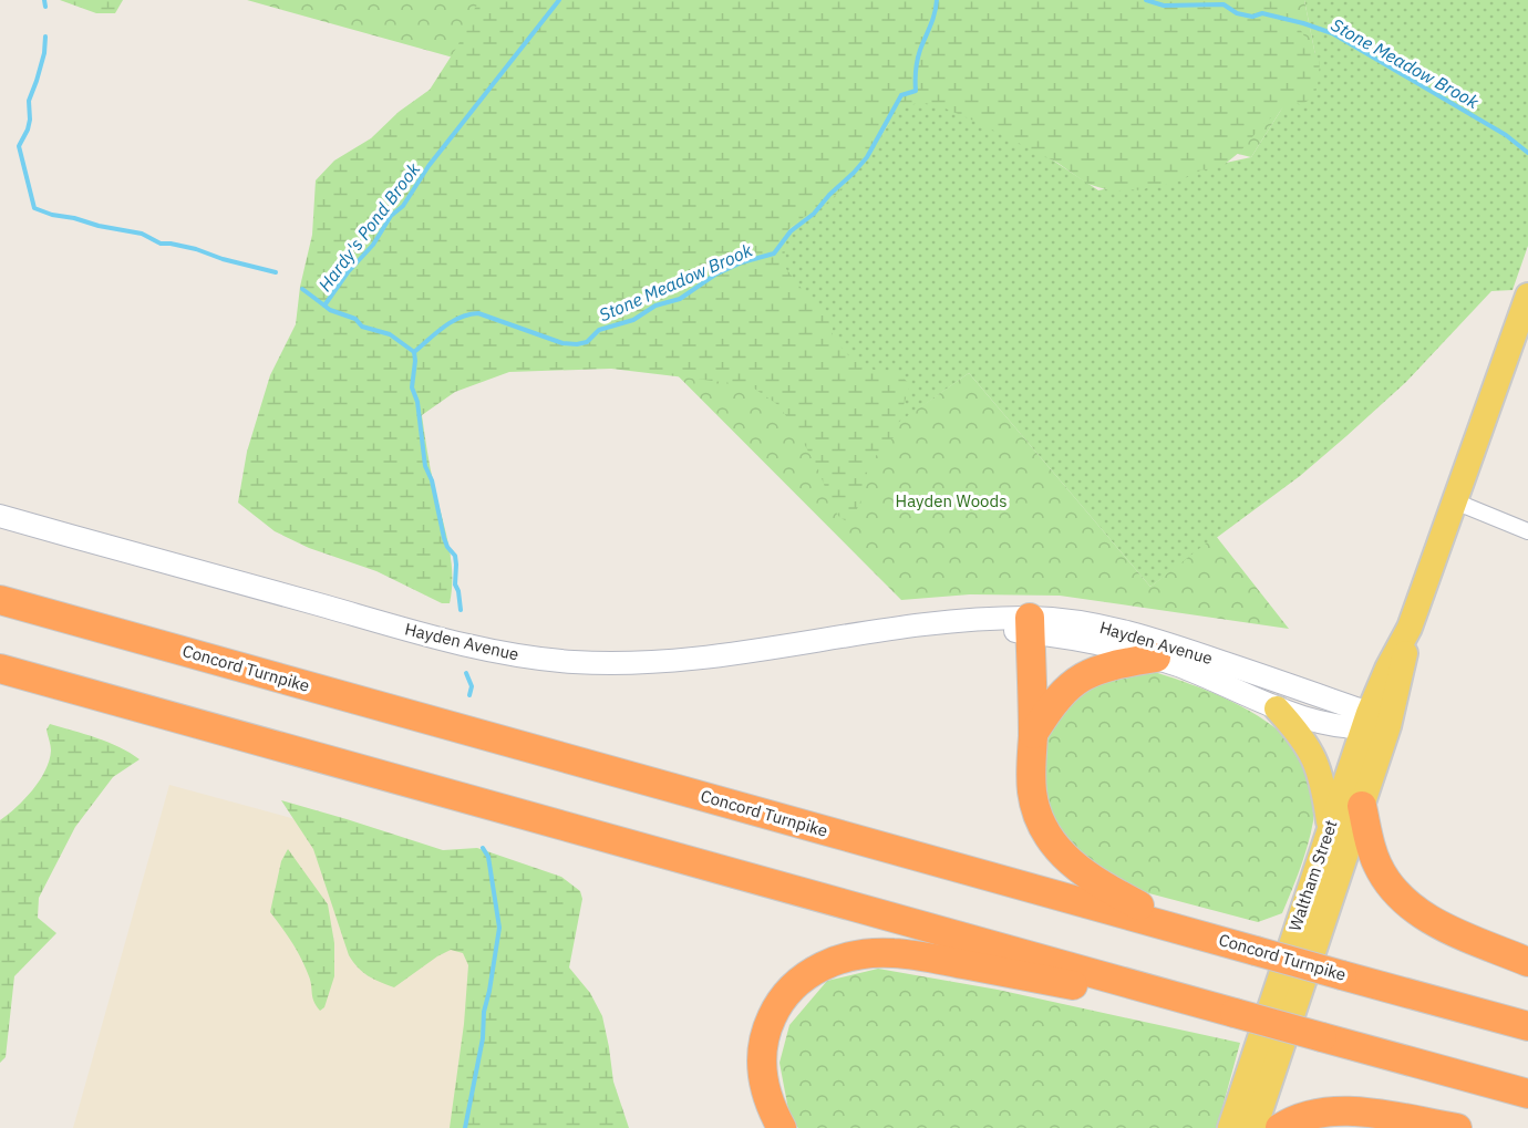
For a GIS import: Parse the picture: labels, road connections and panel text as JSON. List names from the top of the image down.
{
  "streets": {
    "highway": ["Concord Turnpike"],
    "main road": ["Waltham Street"],
    "street": ["Hayden Avenue"]
  },
  "crossings": [
    ["Hayden Avenue", "Waltham Street"]
  ],
  "water": ["Stone Meadow Brook", "Hardy's Pond Brook"],
  "parks": ["Hayden Woods"]
}
